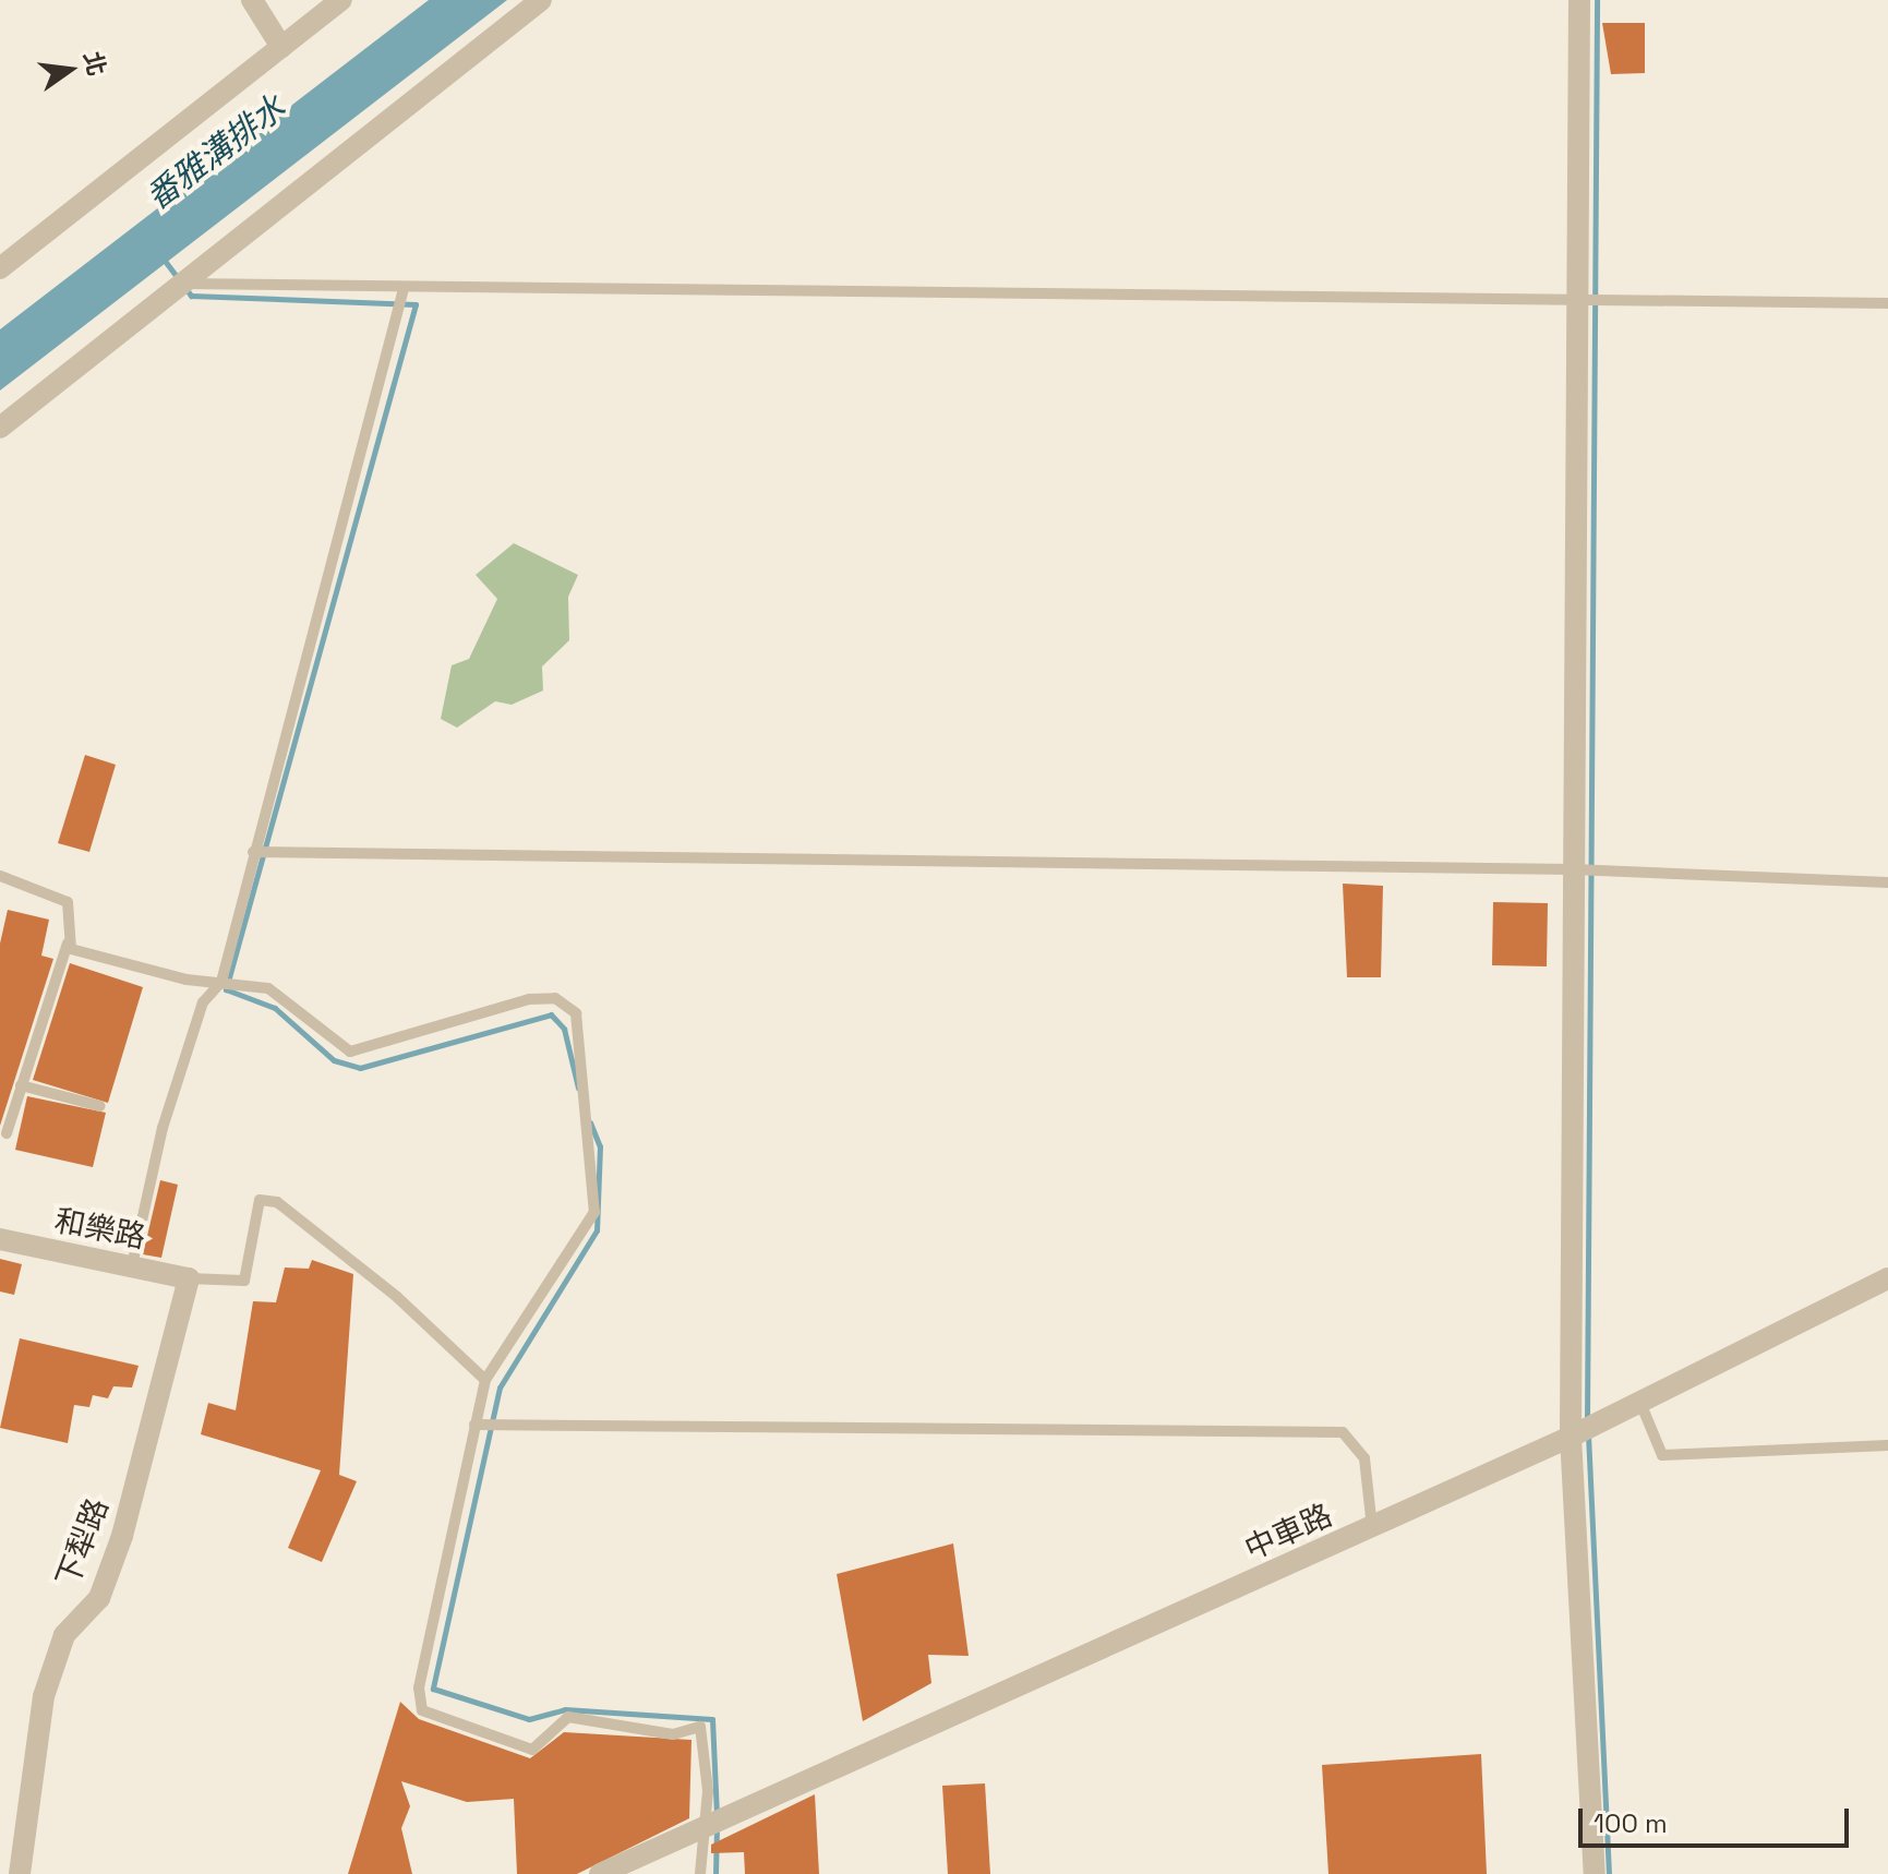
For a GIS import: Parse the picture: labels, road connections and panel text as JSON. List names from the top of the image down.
{
  "streets": {
    "street": ["和樂路", "中車路", "下犁路"]
  },
  "crossings": [
    ["和樂路", "下犁路"]
  ],
  "water": ["番雅溝排水"],
  "scale_bar": "100 m",
  "north": "right"
}
